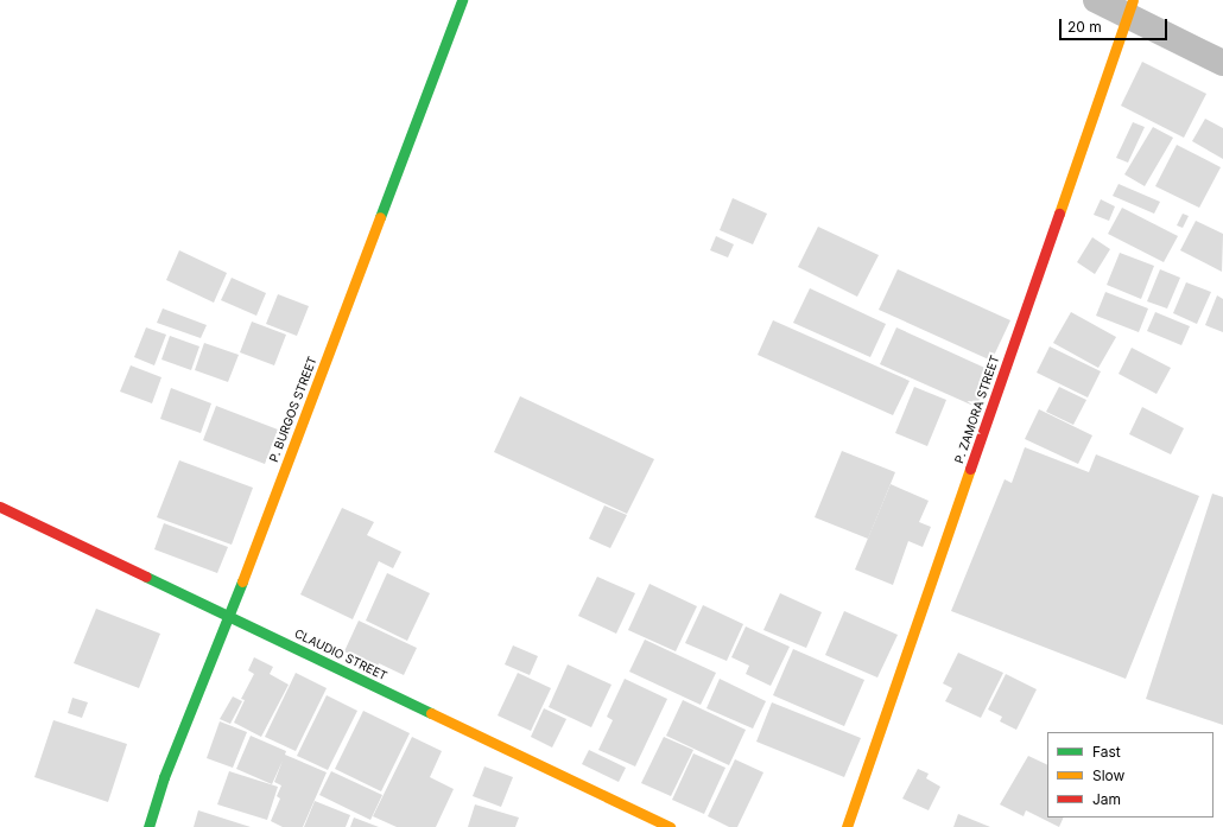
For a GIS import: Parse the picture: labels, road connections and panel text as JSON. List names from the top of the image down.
{
  "streets": {
    "street": ["P. BURGOS STREET", "P. ZAMORA STREET", "CLAUDIO STREET"]
  },
  "crossings": [
    ["P. BURGOS STREET", "CLAUDIO STREET"]
  ],
  "legend": ["Fast", "Slow", "Jam"],
  "scale_bar": "20 m"
}
